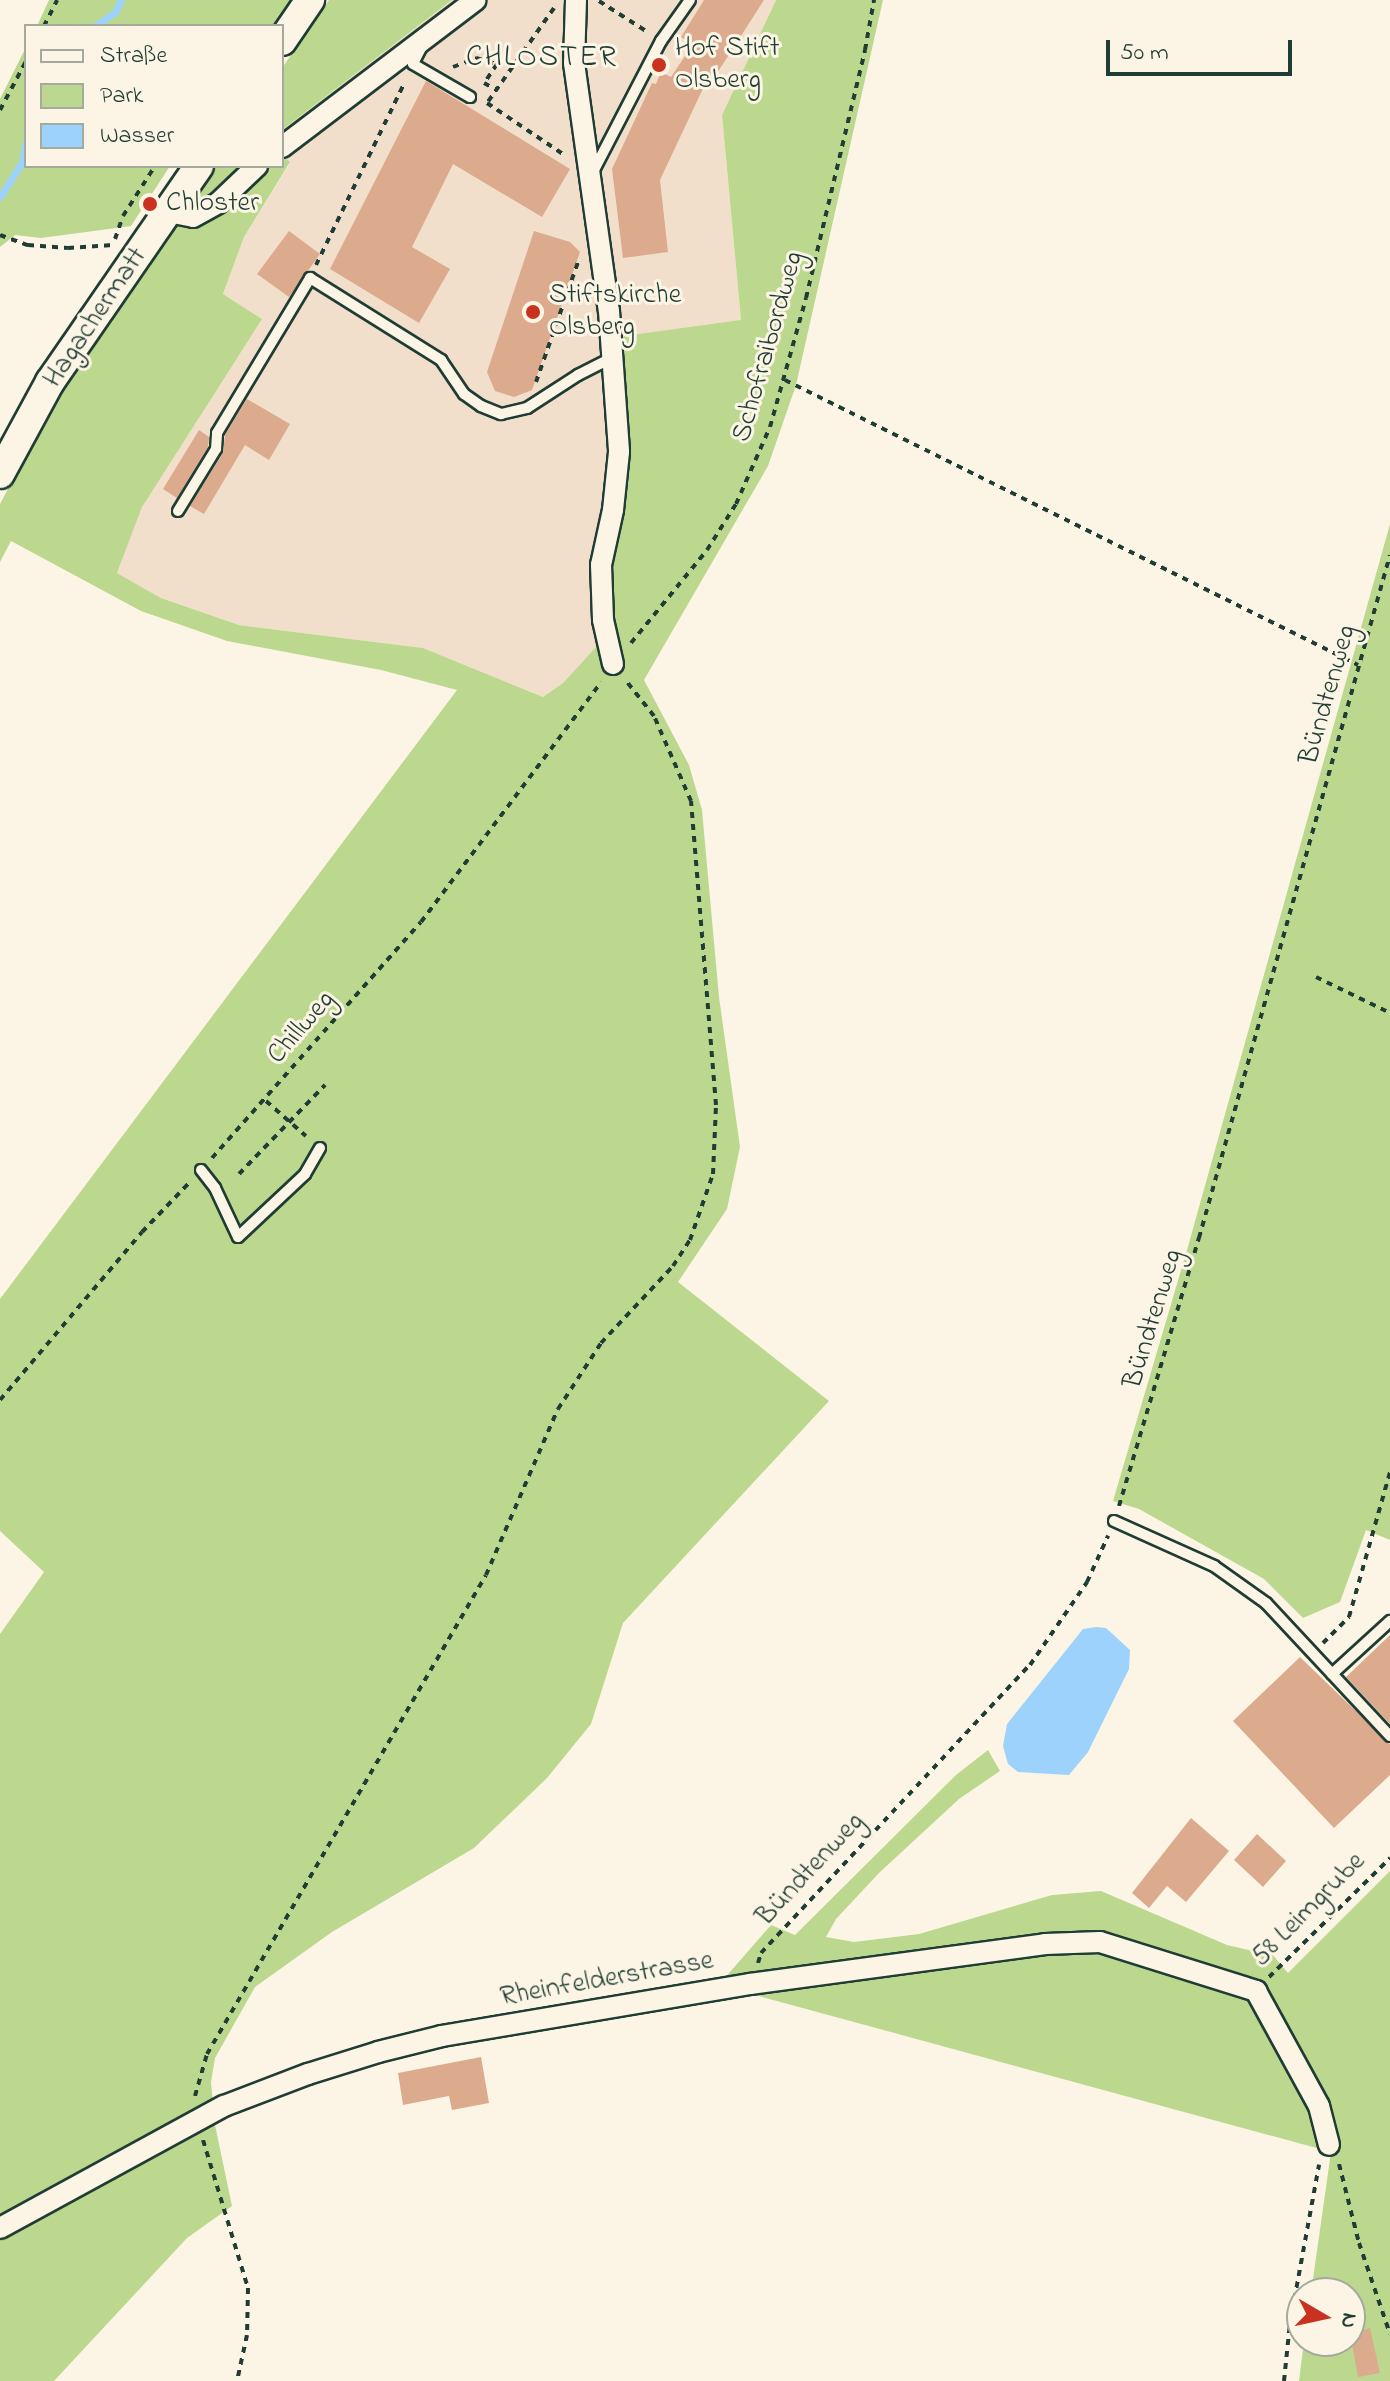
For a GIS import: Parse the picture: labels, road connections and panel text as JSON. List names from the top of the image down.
{
  "streets": {
    "street": ["Hagachermatt", "Rheinfelderstrasse"],
    "path": [
      "Schofraibordweg",
      "Bündtenweg",
      "Chillweg",
      "58 Leimgrube"
    ]
  },
  "crossings": [
    ["Schofraibordweg", "Chillweg"],
    ["Bündtenweg", "Rheinfelderstrasse"],
    ["58 Leimgrube", "Rheinfelderstrasse"]
  ],
  "districts": ["CHLOSTER"],
  "places": ["Hof Stift Olsberg", "Chloster", "Stiftskirche Olsberg"],
  "legend": ["Straße", "Park", "Wasser"],
  "scale_bar": "50 m",
  "north": "right"
}
